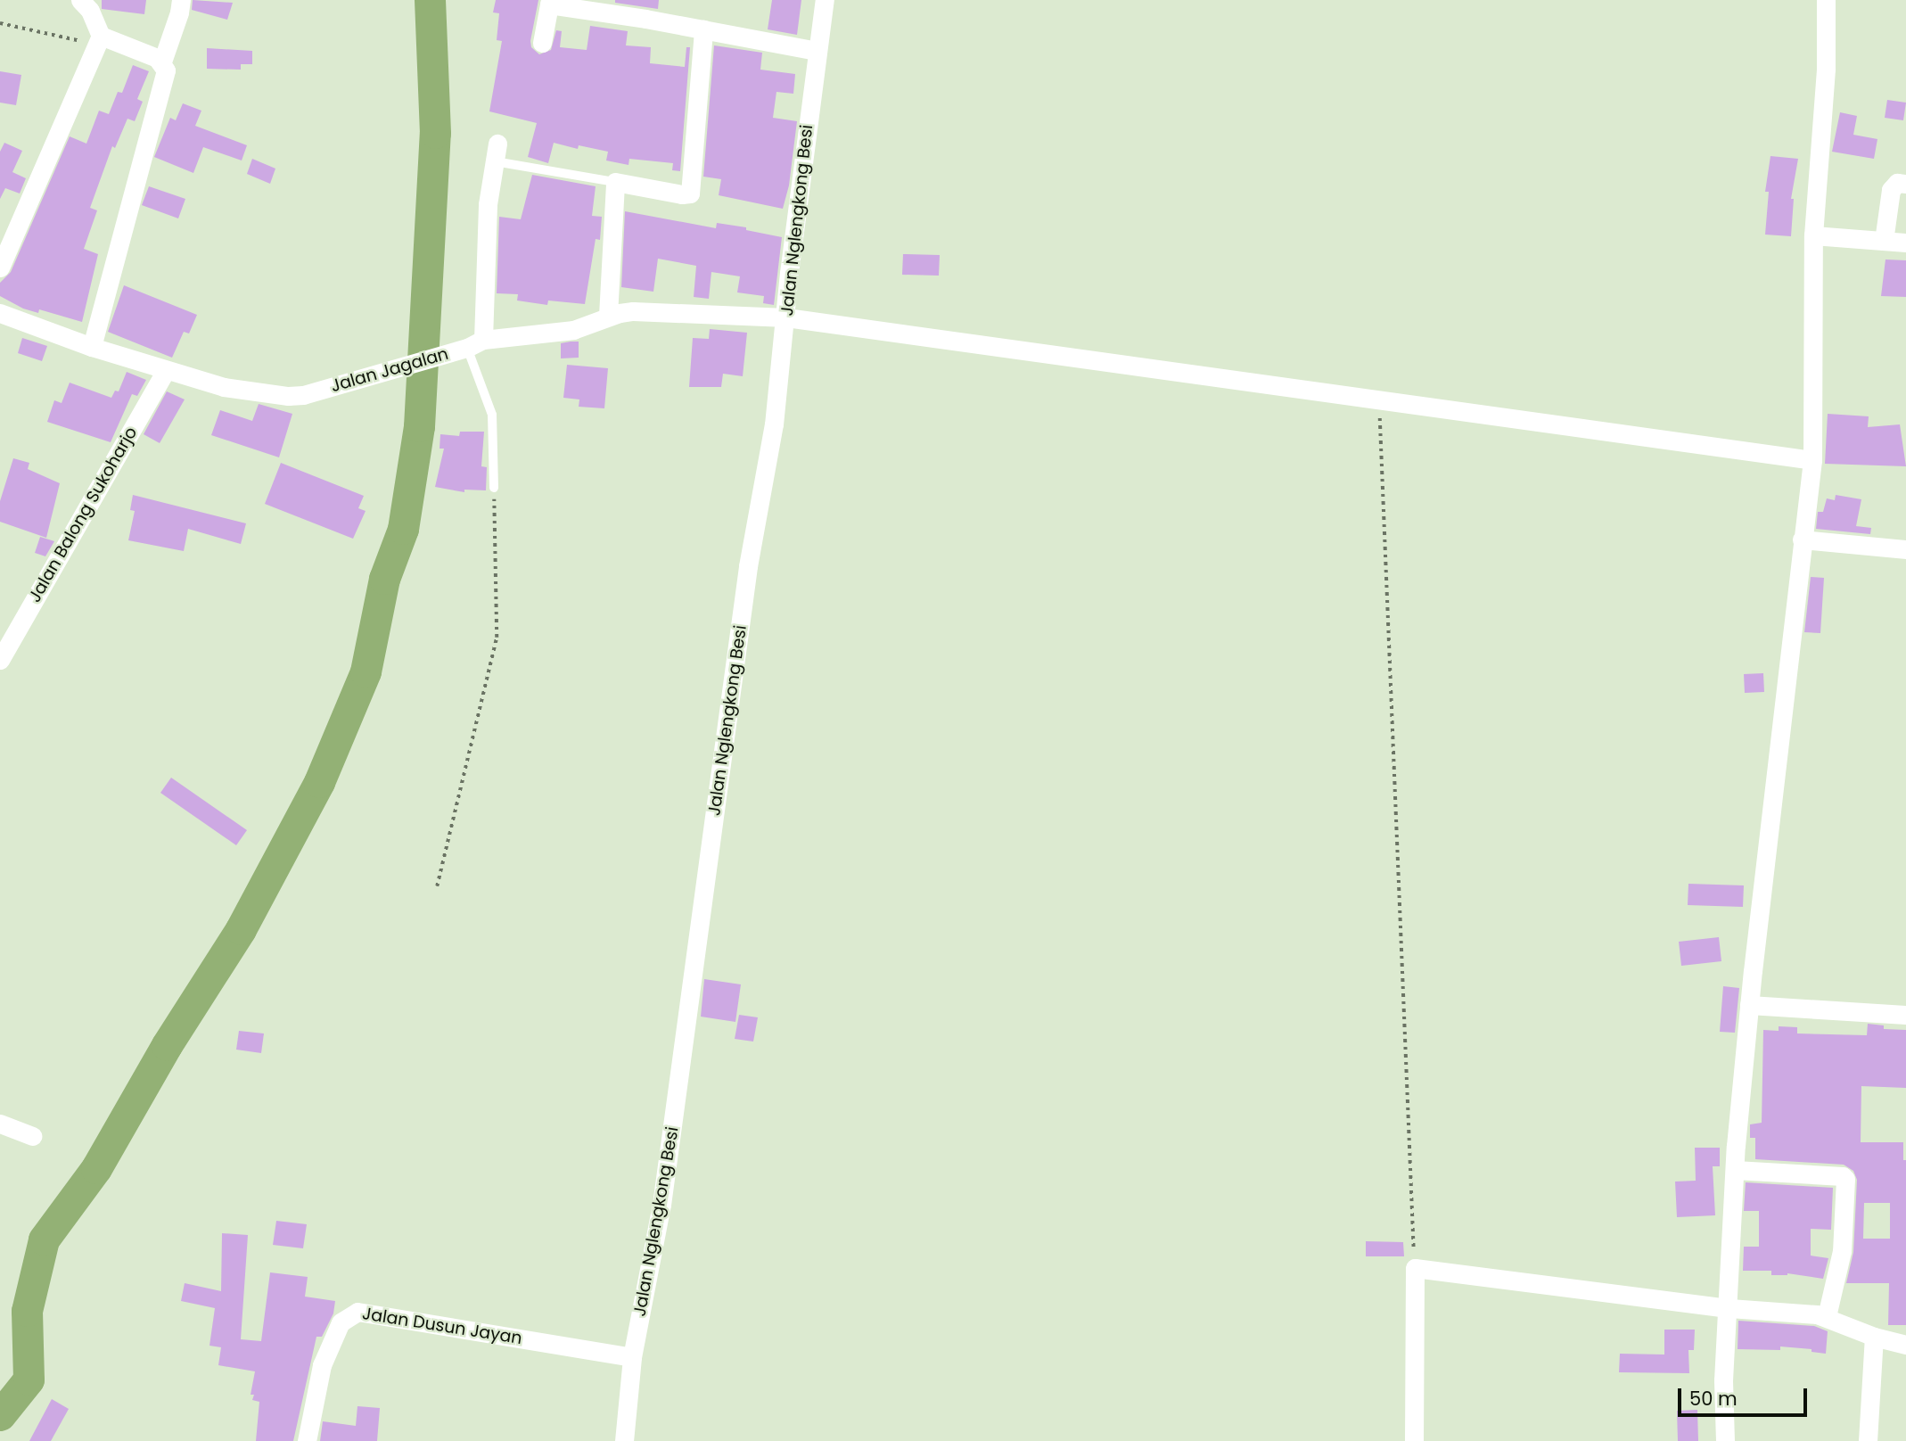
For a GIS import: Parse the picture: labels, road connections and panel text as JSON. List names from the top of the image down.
{
  "streets": {
    "street": [
      "Jalan Nglengkong Besi",
      "Jalan Jagalan",
      "Jalan Balong Sukoharjo",
      "Jalan Dusun Jayan"
    ]
  },
  "crossings": [
    ["Jalan Nglengkong Besi", "Jalan Jagalan"],
    ["Jalan Nglengkong Besi", "Jalan Dusun Jayan"],
    ["Jalan Jagalan", "Jalan Balong Sukoharjo"]
  ],
  "scale_bar": "50 m"
}
